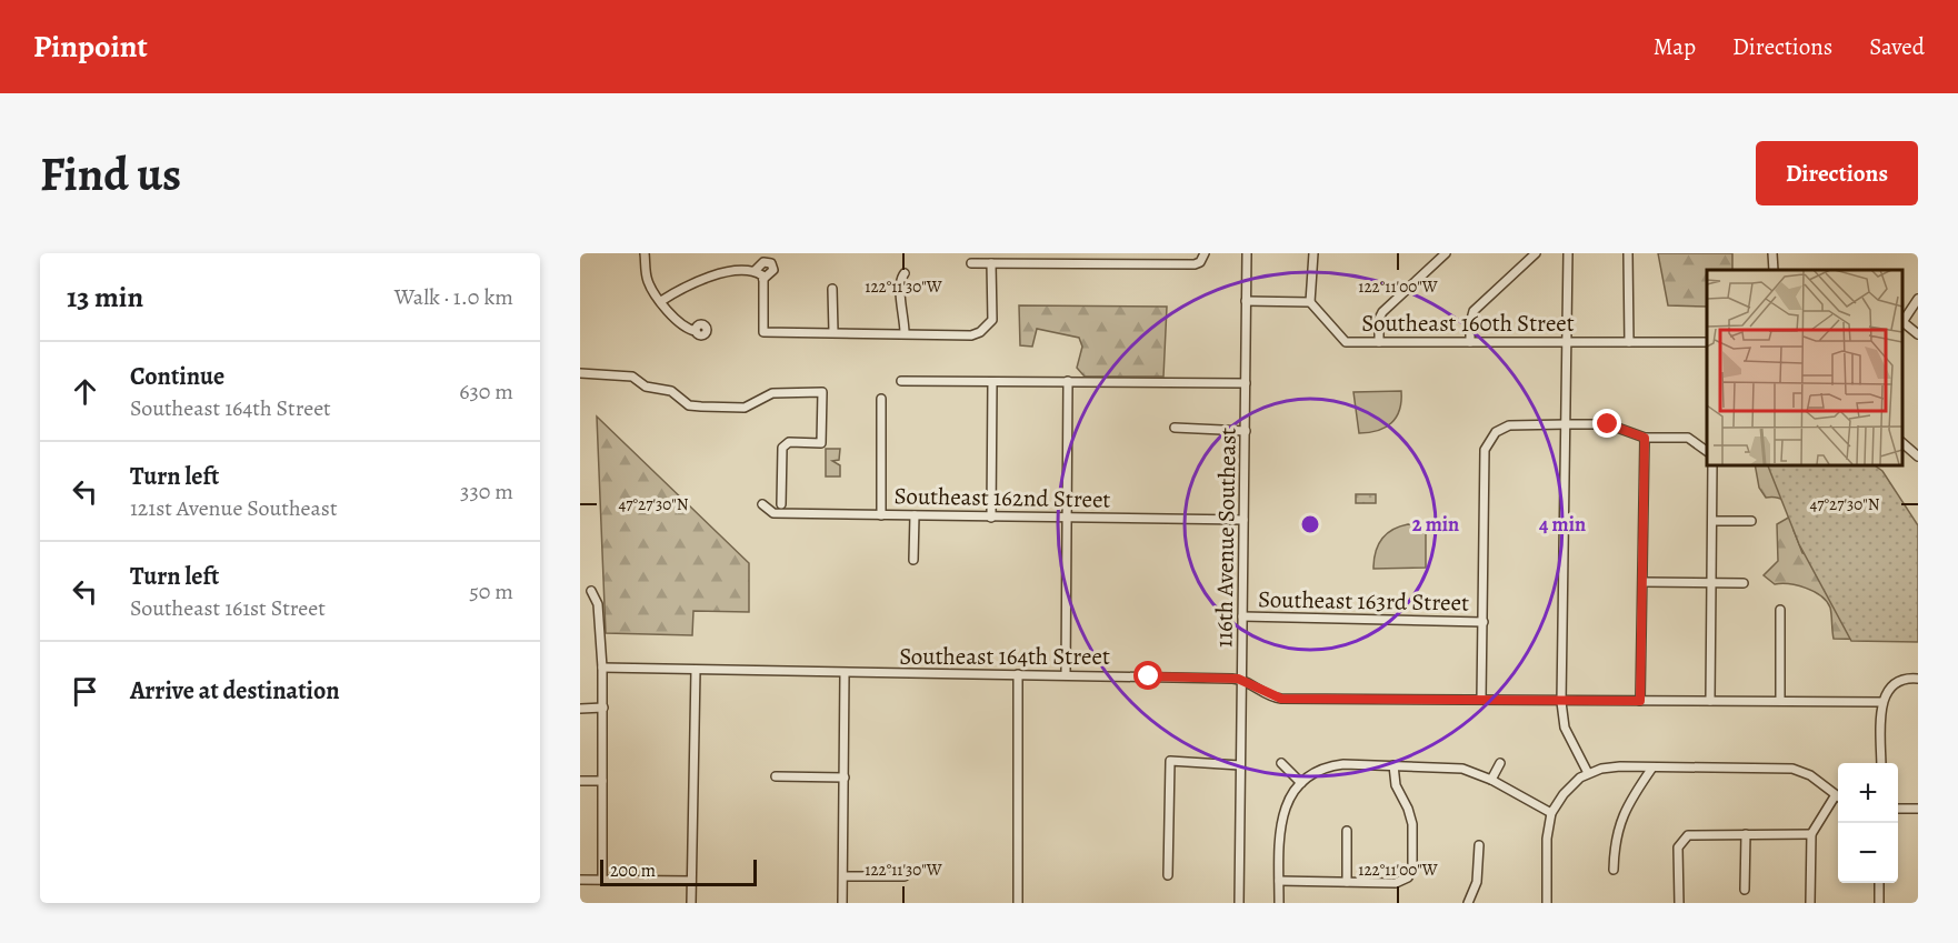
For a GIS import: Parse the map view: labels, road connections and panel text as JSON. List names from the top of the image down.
{
  "streets": {
    "street": [
      "Southeast 160th Street",
      "Southeast 162nd Street",
      "116th Avenue Southeast",
      "Southeast 163rd Street",
      "Southeast 164th Street"
    ]
  },
  "crossings": [
    ["Southeast 162nd Street", "116th Avenue Southeast"],
    ["116th Avenue Southeast", "Southeast 163rd Street"],
    ["116th Avenue Southeast", "Southeast 164th Street"]
  ],
  "scale_bar": "200 m",
  "page": {
    "header": "Pinpoint",
    "nav": ["Map", "Directions", "Saved"],
    "buttons": "Directions",
    "title": "Find us",
    "heading": ["13 min", "Walk · 1.0 km"],
    "list": [
      ["Continue", "Southeast 164th Street", "630 m"],
      ["Turn left", "121st Avenue Southeast", "330 m"],
      ["Turn left", "Southeast 161st Street", "50 m"],
      "Arrive at destination"
    ],
    "map_buttons": ["+", "−"],
    "scale": "200 m"
  },
  "coordinates": ["122°11'30\"W", "122°11'00\"W", "47°27'30\"N"],
  "rings": ["2 min", "4 min"]
}
